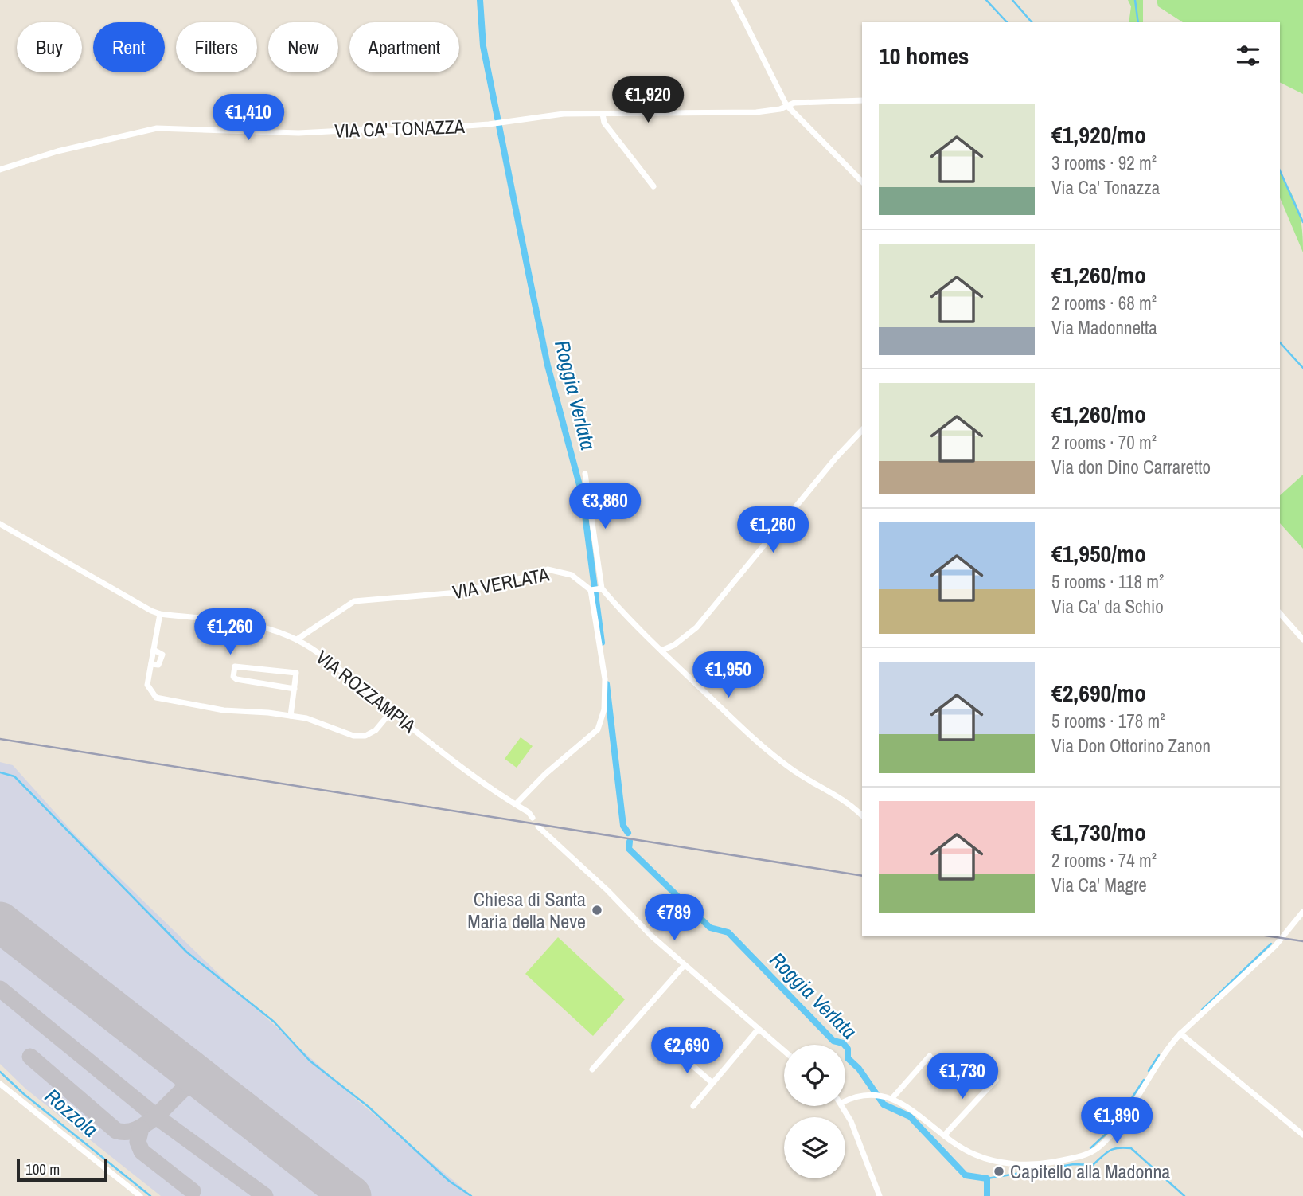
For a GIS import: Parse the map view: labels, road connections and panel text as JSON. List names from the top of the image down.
{
  "streets": {
    "street": ["VIA CA' TONAZZA", "VIA VERLATA", "VIA ROZZAMPIA"]
  },
  "crossings": [
    ["VIA VERLATA", "VIA ROZZAMPIA"]
  ],
  "water": ["Roggia Verlata", "Rozzola"],
  "places": ["Chiesa di Santa Maria della Neve", "Capitello alla Madonna"],
  "scale_bar": "100 m",
  "page": {
    "chip": [
      "Buy",
      "Rent",
      "Filters",
      "New",
      "Apartment"
    ],
    "heading": "10 homes",
    "price": [
      "€1,920",
      "€1,410",
      "€3,860",
      "€1,260",
      "€1,260",
      "€1,950",
      "€789",
      "€2,690",
      "€1,730",
      "€1,890"
    ],
    "list": [
      {
        "name": "€1,920/mo",
        "note": "3 rooms · 92 m² · Via Ca' Tonazza"
      },
      {
        "name": "€1,260/mo",
        "note": "2 rooms · 68 m² · Via Madonnetta"
      },
      {
        "name": "€1,260/mo",
        "note": "2 rooms · 70 m² · Via don Dino Carraretto"
      },
      {
        "name": "€1,950/mo",
        "note": "5 rooms · 118 m² · Via Ca' da Schio"
      },
      {
        "name": "€2,690/mo",
        "note": "5 rooms · 178 m² · Via Don Ottorino Zanon"
      },
      {
        "name": "€1,730/mo",
        "note": "2 rooms · 74 m² · Via Ca' Magre"
      }
    ],
    "scale": "100 m"
  }
}
